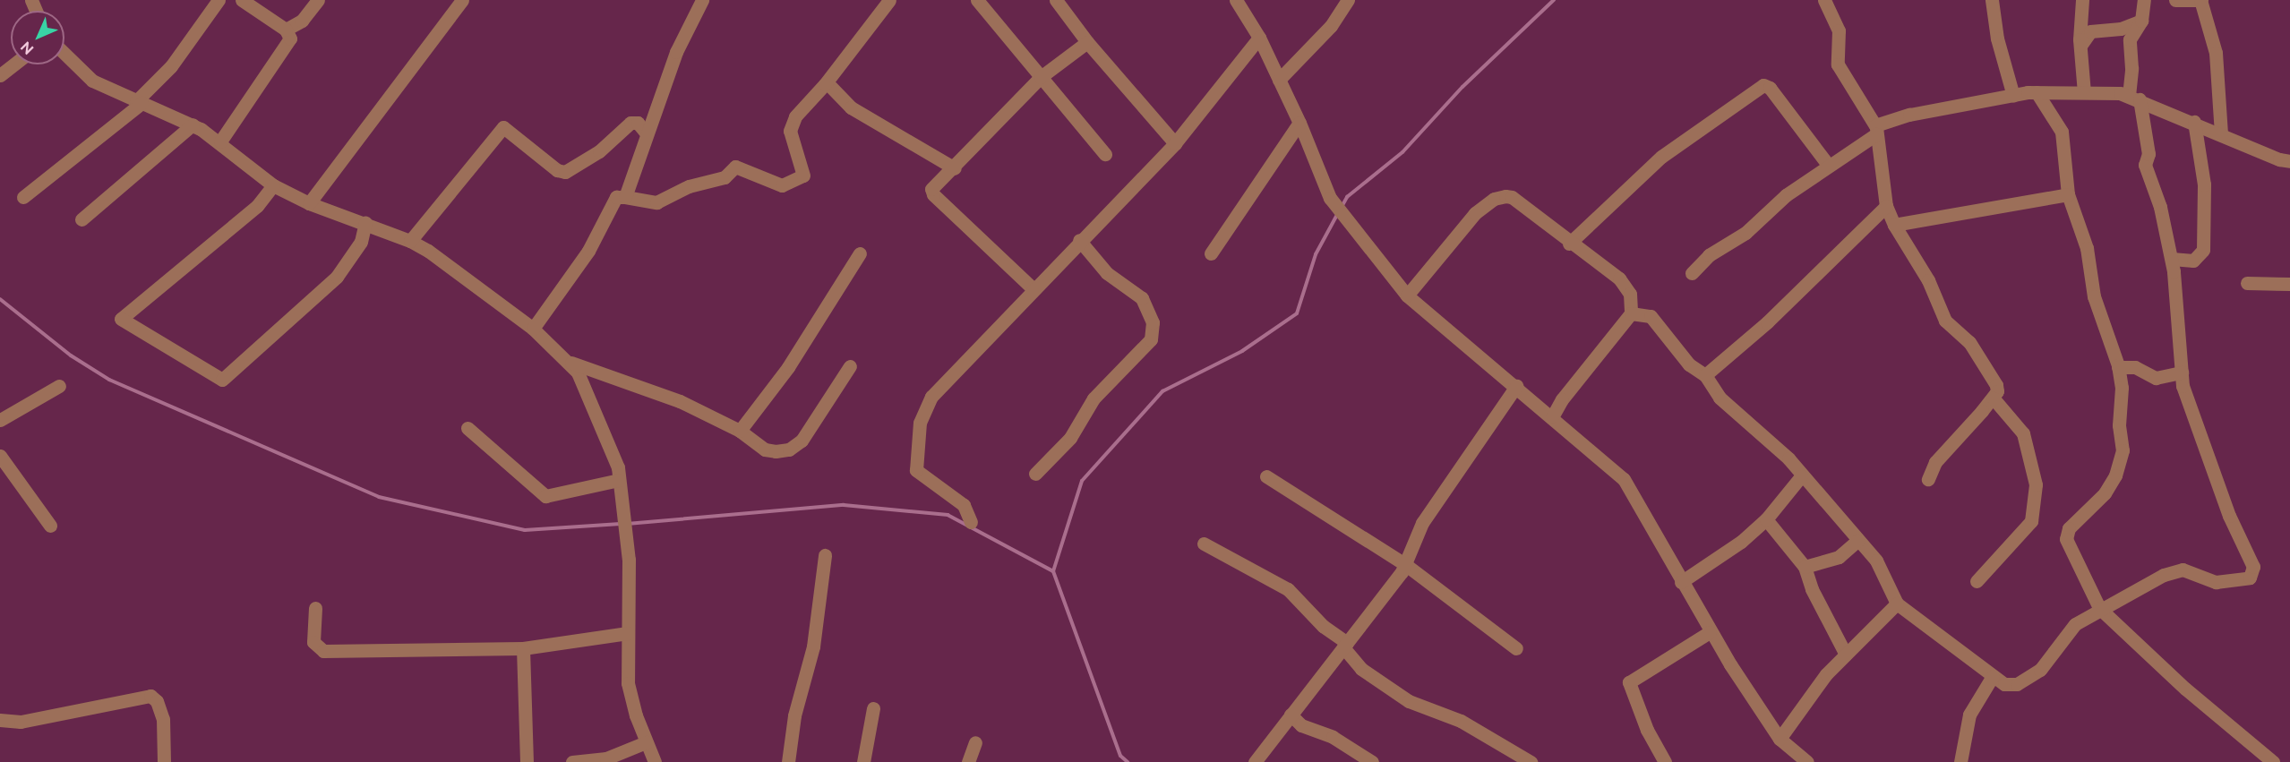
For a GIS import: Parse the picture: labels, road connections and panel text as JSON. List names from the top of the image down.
{
  "north": "bottom left"
}
